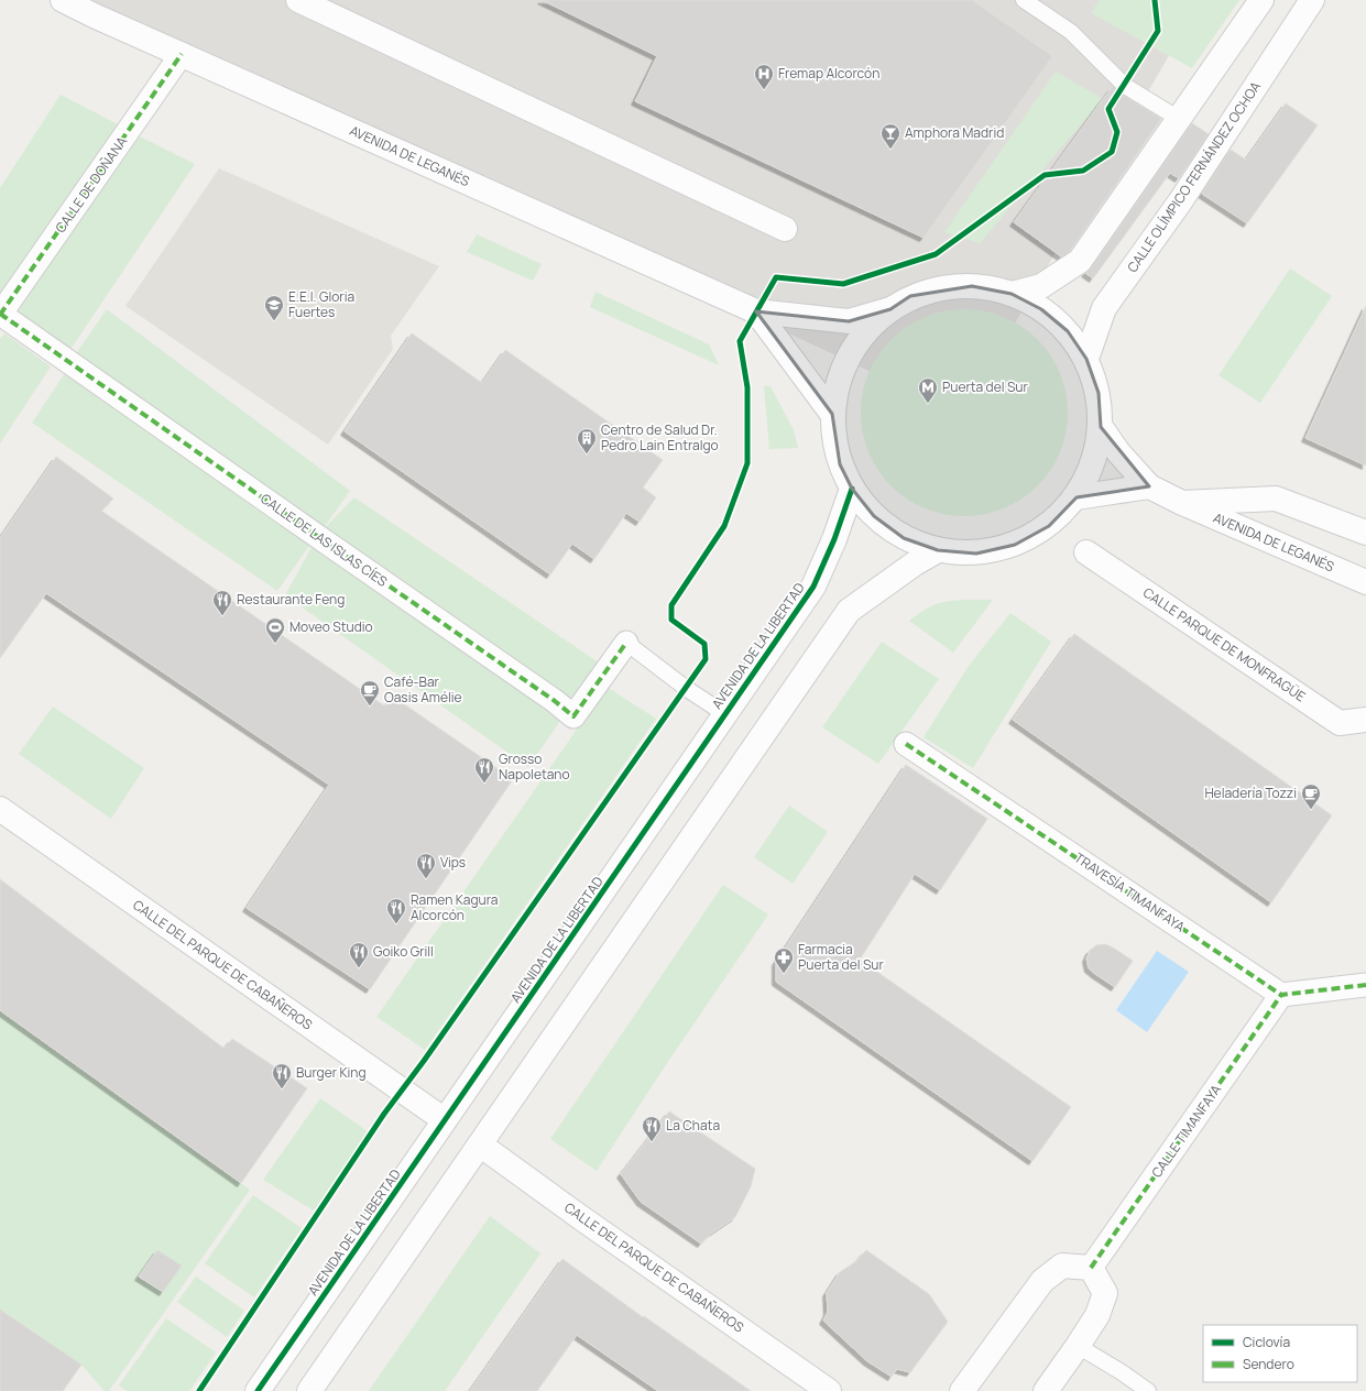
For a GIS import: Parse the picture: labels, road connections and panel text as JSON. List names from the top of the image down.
{
  "streets": {
    "street": [
      "AVENIDA DE LEGANÉS",
      "CALLE OLÍMPICO FERNÁNDEZ OCHOA",
      "CALLE DE DOÑANA",
      "CALLE DE LAS ISLAS CÍES",
      "CALLE PARQUE DE MONFRAGÜE",
      "AVENIDA DE LA LIBERTAD",
      "TRAVESÍA TIMANFAYA",
      "CALLE DEL PARQUE DE CABAÑEROS",
      "CALLE TIMANFAYA"
    ]
  },
  "crossings": [
    ["AVENIDA DE LEGANÉS", "CALLE DE DOÑANA"],
    ["CALLE DE DOÑANA", "CALLE DE LAS ISLAS CÍES"],
    ["AVENIDA DE LA LIBERTAD", "CALLE DEL PARQUE DE CABAÑEROS"],
    ["TRAVESÍA TIMANFAYA", "CALLE TIMANFAYA"]
  ],
  "places": {
    "hospital": ["Fremap Alcorcón"],
    "bar": ["Amphora Madrid"],
    "school or university": ["E.E.I. Gloria Fuertes"],
    "metro station": ["Puerta del Sur"],
    "building": ["Centro de Salud Dr. Pedro Lain Entralgo"],
    "restaurant": [
      "Restaurante Feng",
      "Grosso Napoletano",
      "Vips",
      "Ramen Kagura Alcorcón",
      "Goiko Grill",
      "Burger King",
      "La Chata"
    ],
    "sports": ["Moveo Studio"],
    "cafe": ["Café-Bar Oasis Amélie", "Heladería Tozzi"],
    "pharmacy": ["Farmacia Puerta del Sur"]
  },
  "legend": ["Ciclovía", "Sendero"]
}
